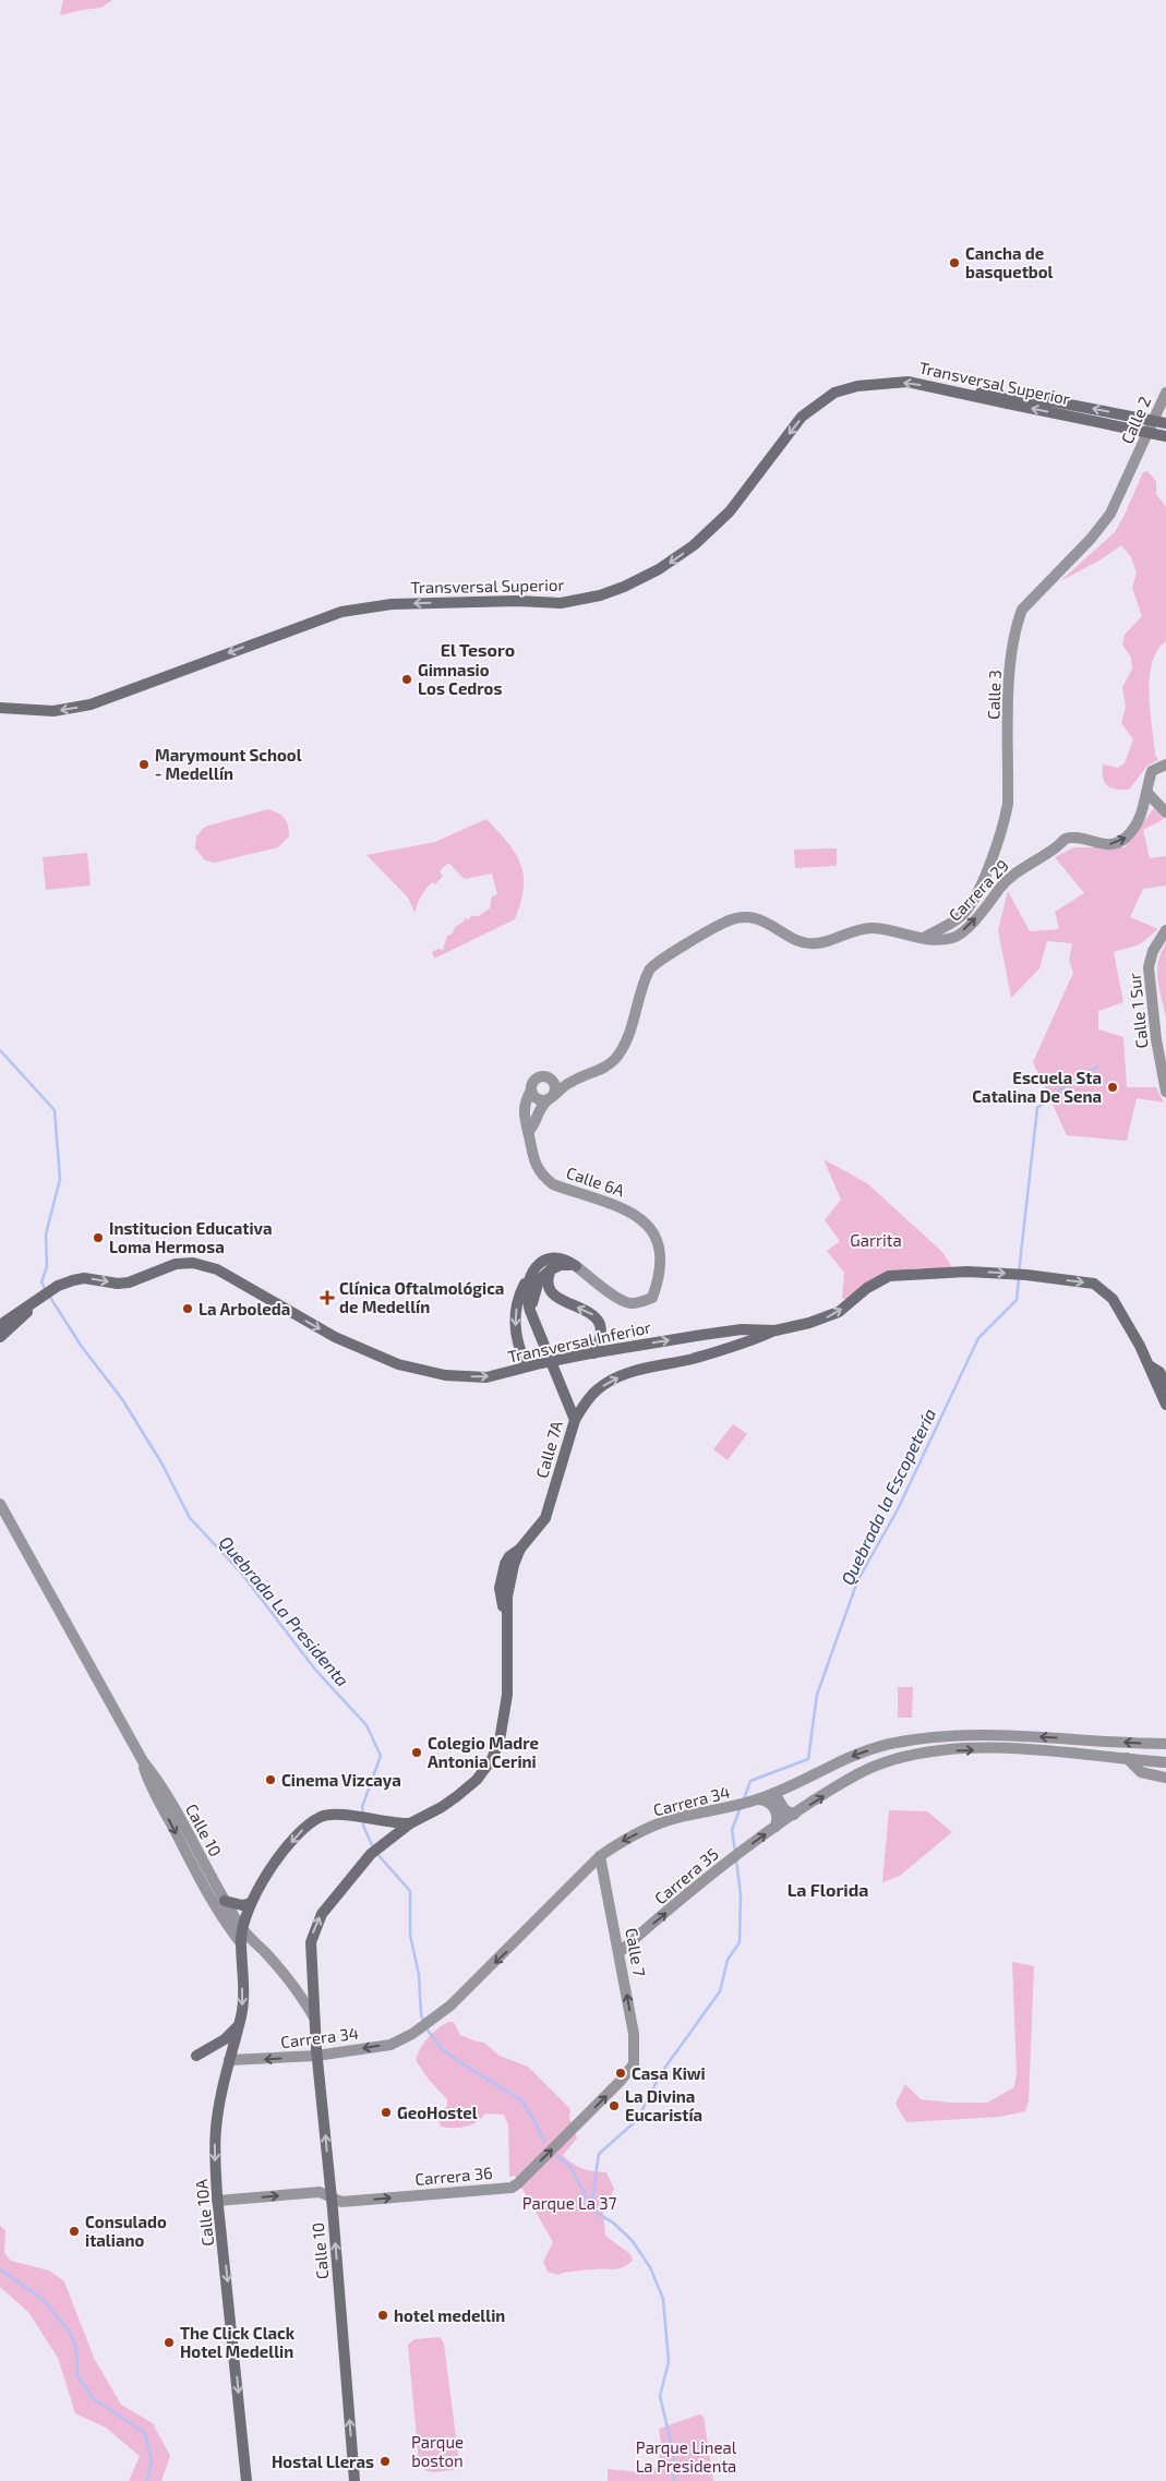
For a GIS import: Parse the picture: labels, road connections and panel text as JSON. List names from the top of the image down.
{
  "streets": {
    "main road": [
      "Transversal Superior",
      "Transversal Inferior",
      "Calle 7A",
      "Calle 10",
      "Calle 10A"
    ],
    "street": [
      "Calle 2",
      "Calle 3",
      "Carrera 29",
      "Calle 1 Sur",
      "Calle 6A",
      "Carrera 34",
      "Carrera 35",
      "Calle 7",
      "Carrera 36"
    ]
  },
  "crossings": [
    ["Calle 2", "Calle 3"],
    ["Calle 3", "Carrera 29"],
    ["Carrera 29", "Calle 6A"],
    ["Calle 7A", "Calle 10"],
    ["Calle 7A", "Calle 10A"],
    ["Carrera 34", "Calle 10"],
    ["Carrera 34", "Calle 7"],
    ["Carrera 34", "Calle 10A"],
    ["Calle 10", "Carrera 36"],
    ["Calle 10", "Calle 10A"],
    ["Carrera 35", "Calle 7"],
    ["Calle 7", "Carrera 36"],
    ["Carrera 36", "Calle 10A"]
  ],
  "one_way": [
    "Transversal Superior",
    "Transversal Inferior",
    "Carrera 35",
    "Calle 7",
    "Carrera 36",
    "Calle 10A"
  ],
  "districts": ["El Tesoro", "La Florida"],
  "water": ["Quebrada la Escopetería", "Quebrada La Presidenta"],
  "parks": [
    "Garrita",
    "Parque La 37",
    "Parque boston",
    "Parque Lineal La Presidenta"
  ],
  "places": {
    "other": [
      "Cancha de basquetbol",
      "Gimnasio Los Cedros",
      "Marymount School - Medellín",
      "Escuela Sta Catalina De Sena",
      "Institucion Educativa Loma Hermosa",
      "La Arboleda",
      "Colegio Madre Antonia Cerini",
      "Cinema Vizcaya",
      "Casa Kiwi",
      "La Divina Eucaristía",
      "GeoHostel",
      "Consulado italiano",
      "hotel medellin",
      "The Click Clack Hotel Medellin",
      "Hostal Lleras"
    ],
    "health": ["Clínica Oftalmológica de Medellín"]
  }
}
